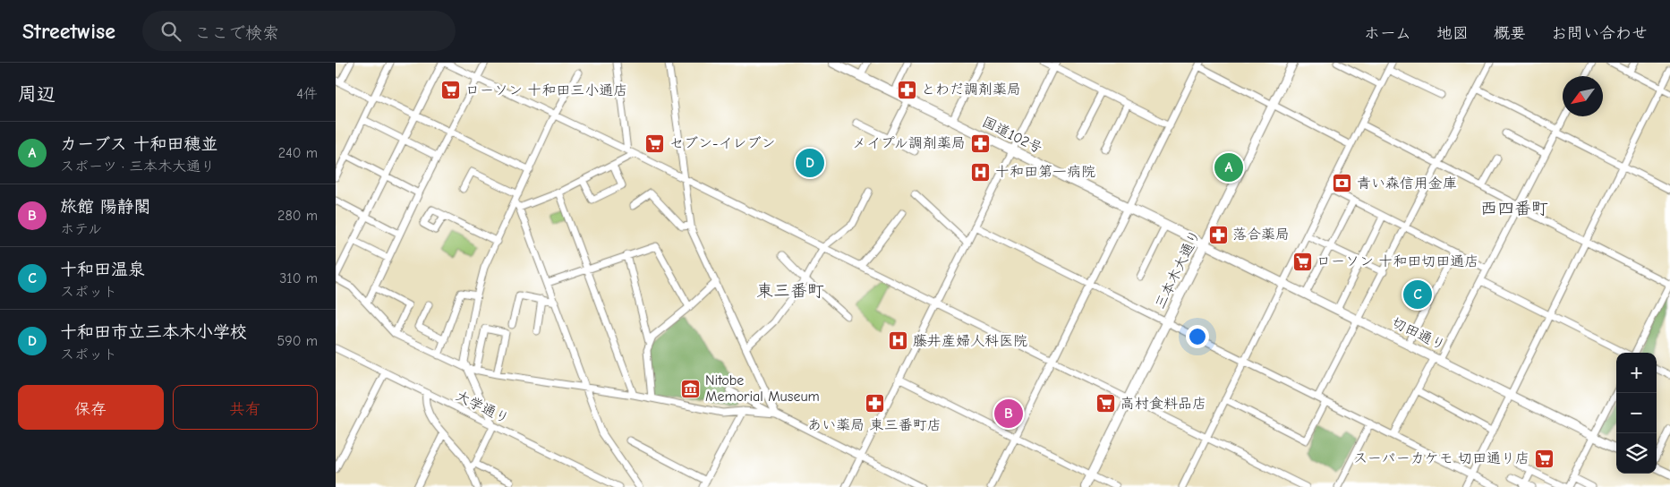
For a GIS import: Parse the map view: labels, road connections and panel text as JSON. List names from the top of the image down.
{
  "streets": {
    "highway": ["国道102号", "三本木大通り"],
    "main road": ["切田通り"],
    "street": ["大学通り"]
  },
  "crossings": [
    ["国道102号", "三本木大通り"],
    ["国道102号", "切田通り"],
    ["三本木大通り", "切田通り"]
  ],
  "districts": ["西四番町", "東三番町"],
  "places": {
    "pharmacy": [
      "とわだ調剤薬局",
      "メイプル調剤薬局",
      "落合薬局",
      "あい薬局 東三番町店"
    ],
    "supermarket": [
      "ローソン 十和田三小通店",
      "セブン-イレブン",
      "ローソン 十和田切田通店",
      "高村食料品店",
      "スーパーカケモ 切田通り店"
    ],
    "hospital": ["十和田第一病院", "藤井産婦人科医院"],
    "bank": ["青い森信用金庫"],
    "museum": ["Nitobe Memorial Museum"]
  },
  "north": "bottom left",
  "page": {
    "header": "Streetwise",
    "search": "ここで検索",
    "nav": [
      "ホーム",
      "地図",
      "概要",
      "お問い合わせ"
    ],
    "heading": ["周辺", "4件"],
    "list": [
      {
        "mark": "A",
        "name": "カーブス 十和田穂並",
        "note": "スポーツ · 三本木大通り",
        "value": "240 m"
      },
      {
        "mark": "B",
        "name": "旅館 陽静閣",
        "note": "ホテル",
        "value": "280 m"
      },
      {
        "mark": "C",
        "name": "十和田温泉",
        "note": "スポット",
        "value": "310 m"
      },
      {
        "mark": "D",
        "name": "十和田市立三本木小学校",
        "note": "スポット",
        "value": "590 m"
      }
    ],
    "pins": [
      "D",
      "A",
      "C",
      "B"
    ],
    "map_buttons": ["+", "−"],
    "buttons": ["保存", "共有"]
  }
}
